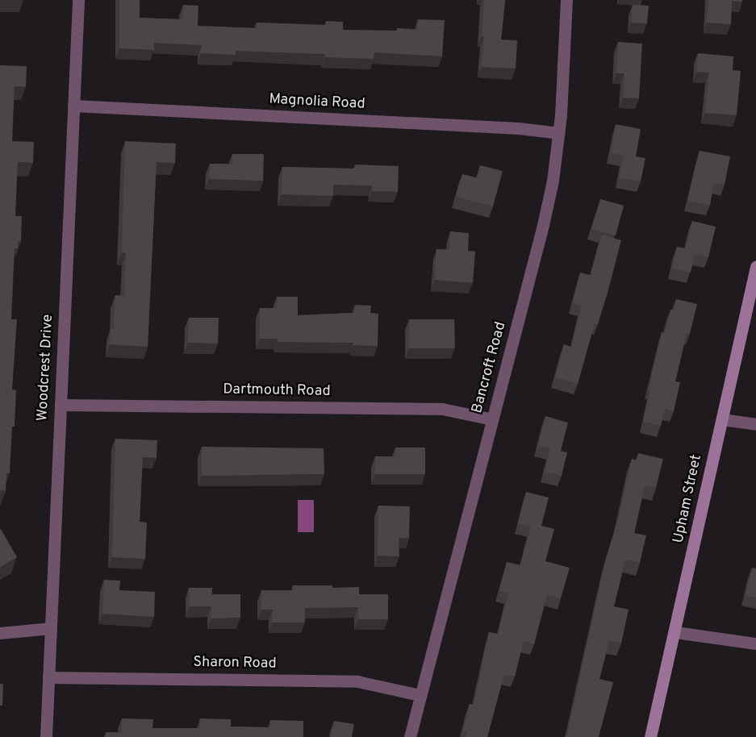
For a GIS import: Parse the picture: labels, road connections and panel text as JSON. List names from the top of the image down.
{
  "streets": {
    "main road": ["Upham Street"],
    "street": [
      "Magnolia Road",
      "Woodcrest Drive",
      "Bancroft Road",
      "Dartmouth Road",
      "Sharon Road"
    ]
  },
  "crossings": [
    ["Magnolia Road", "Woodcrest Drive"],
    ["Magnolia Road", "Bancroft Road"],
    ["Woodcrest Drive", "Dartmouth Road"],
    ["Woodcrest Drive", "Sharon Road"],
    ["Bancroft Road", "Dartmouth Road"],
    ["Bancroft Road", "Sharon Road"]
  ]
}
